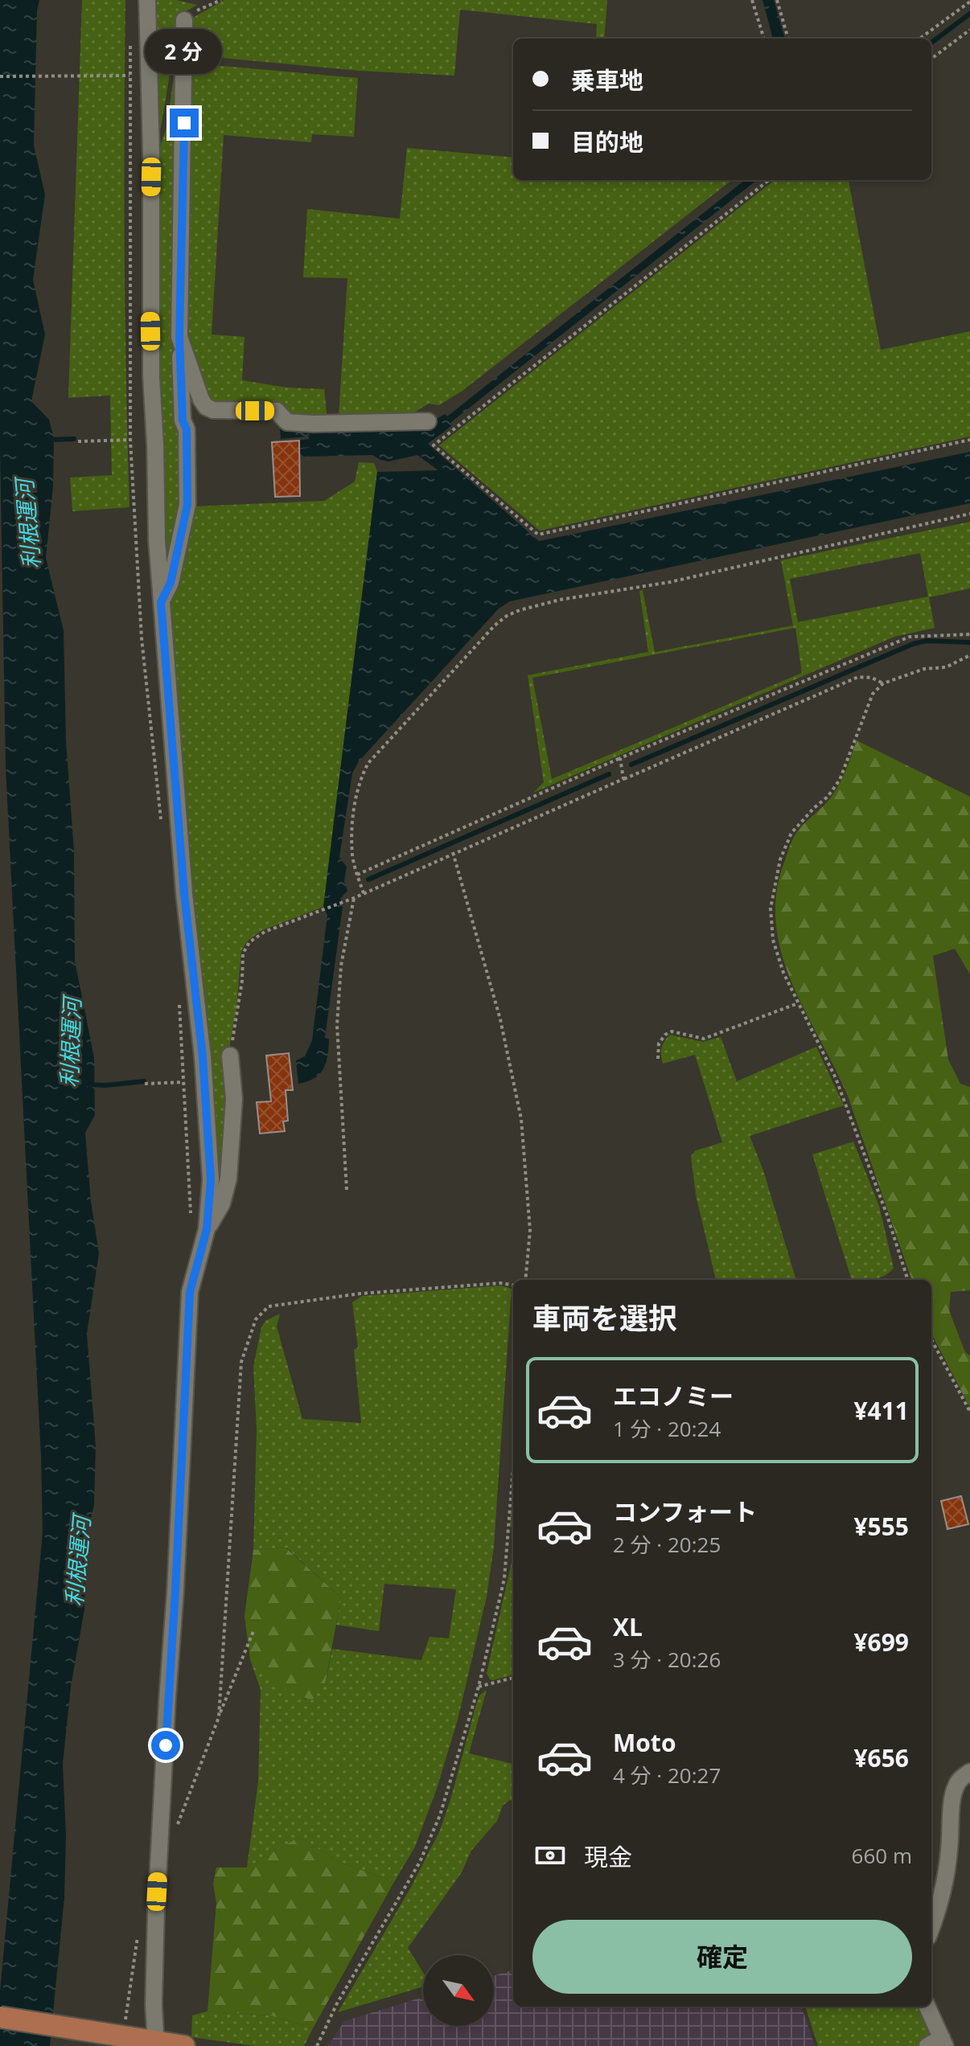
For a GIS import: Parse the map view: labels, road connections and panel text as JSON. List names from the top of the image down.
{
  "water": ["利根運河"],
  "north": "bottom right",
  "page": {
    "bubble": "2 分",
    "banner": ["乗車地", "目的地"],
    "heading": "車両を選択",
    "list": [
      {
        "name": "エコノミー",
        "note": "1 分 · 20:24",
        "value": "¥411"
      },
      {
        "name": "コンフォート",
        "note": "2 分 · 20:25",
        "value": "¥555"
      },
      {
        "name": "XL",
        "note": "3 分 · 20:26",
        "value": "¥699"
      },
      {
        "name": "Moto",
        "note": "4 分 · 20:27",
        "value": "¥656"
      }
    ],
    "pay": ["現金", "660 m"],
    "buttons": "確定"
  }
}
